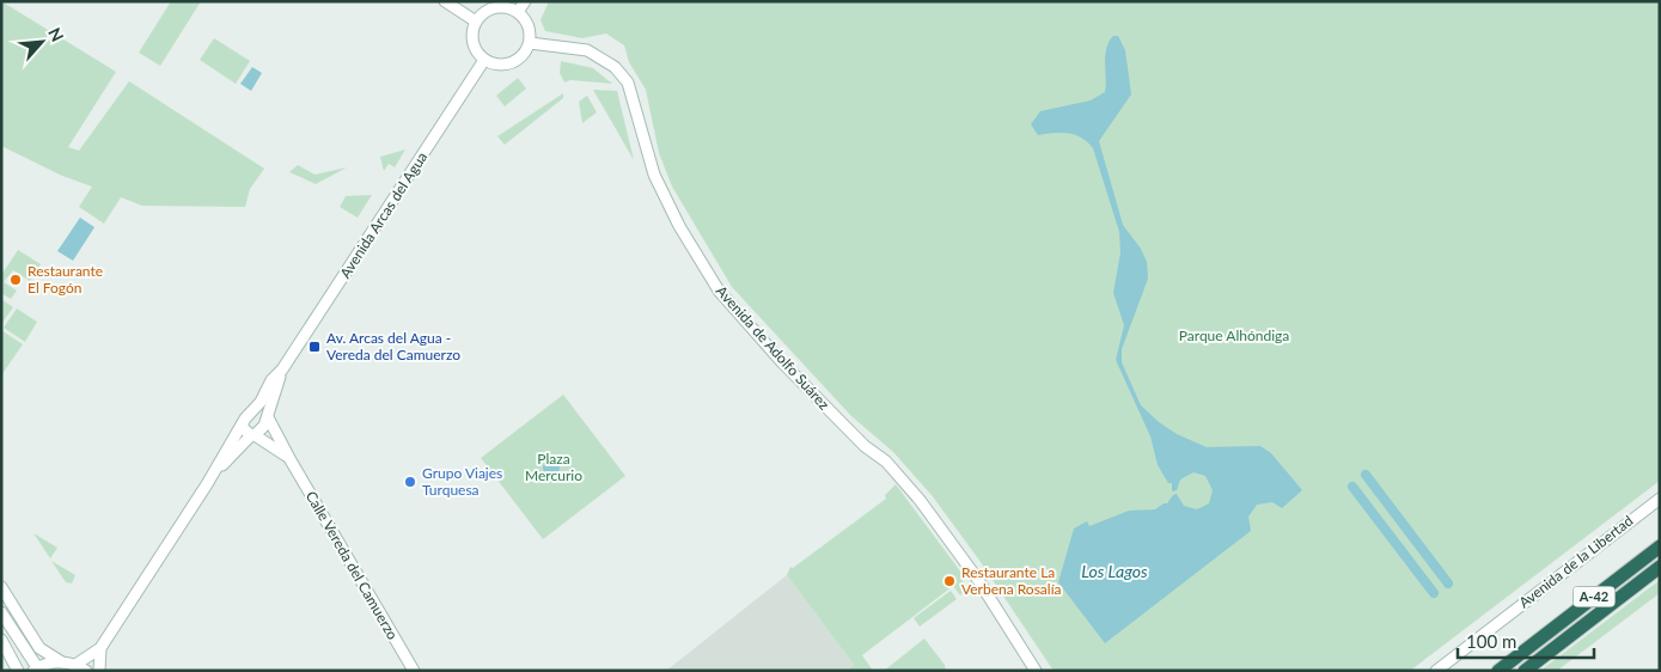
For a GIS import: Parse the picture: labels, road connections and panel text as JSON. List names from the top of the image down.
{
  "streets": {
    "highway": ["A-42"],
    "street": [
      "Avenida Arcas del Agua",
      "Avenida de Adolfo Suárez",
      "Avenida de la Libertad",
      "Calle Vereda del Camuerzo"
    ]
  },
  "crossings": [
    ["Avenida Arcas del Agua", "Avenida de Adolfo Suárez"],
    ["Avenida Arcas del Agua", "Calle Vereda del Camuerzo"]
  ],
  "water": ["Los Lagos"],
  "parks": ["Parque Alhóndiga", "Plaza Mercurio"],
  "places": {
    "other": ["Restaurante El Fogón", "Grupo Viajes Turquesa", "Restaurante La Verbena Rosalía"],
    "transit": ["Av. Arcas del Agua - Vereda del Camuerzo"]
  },
  "scale_bar": "100 m",
  "north": "top right"
}
